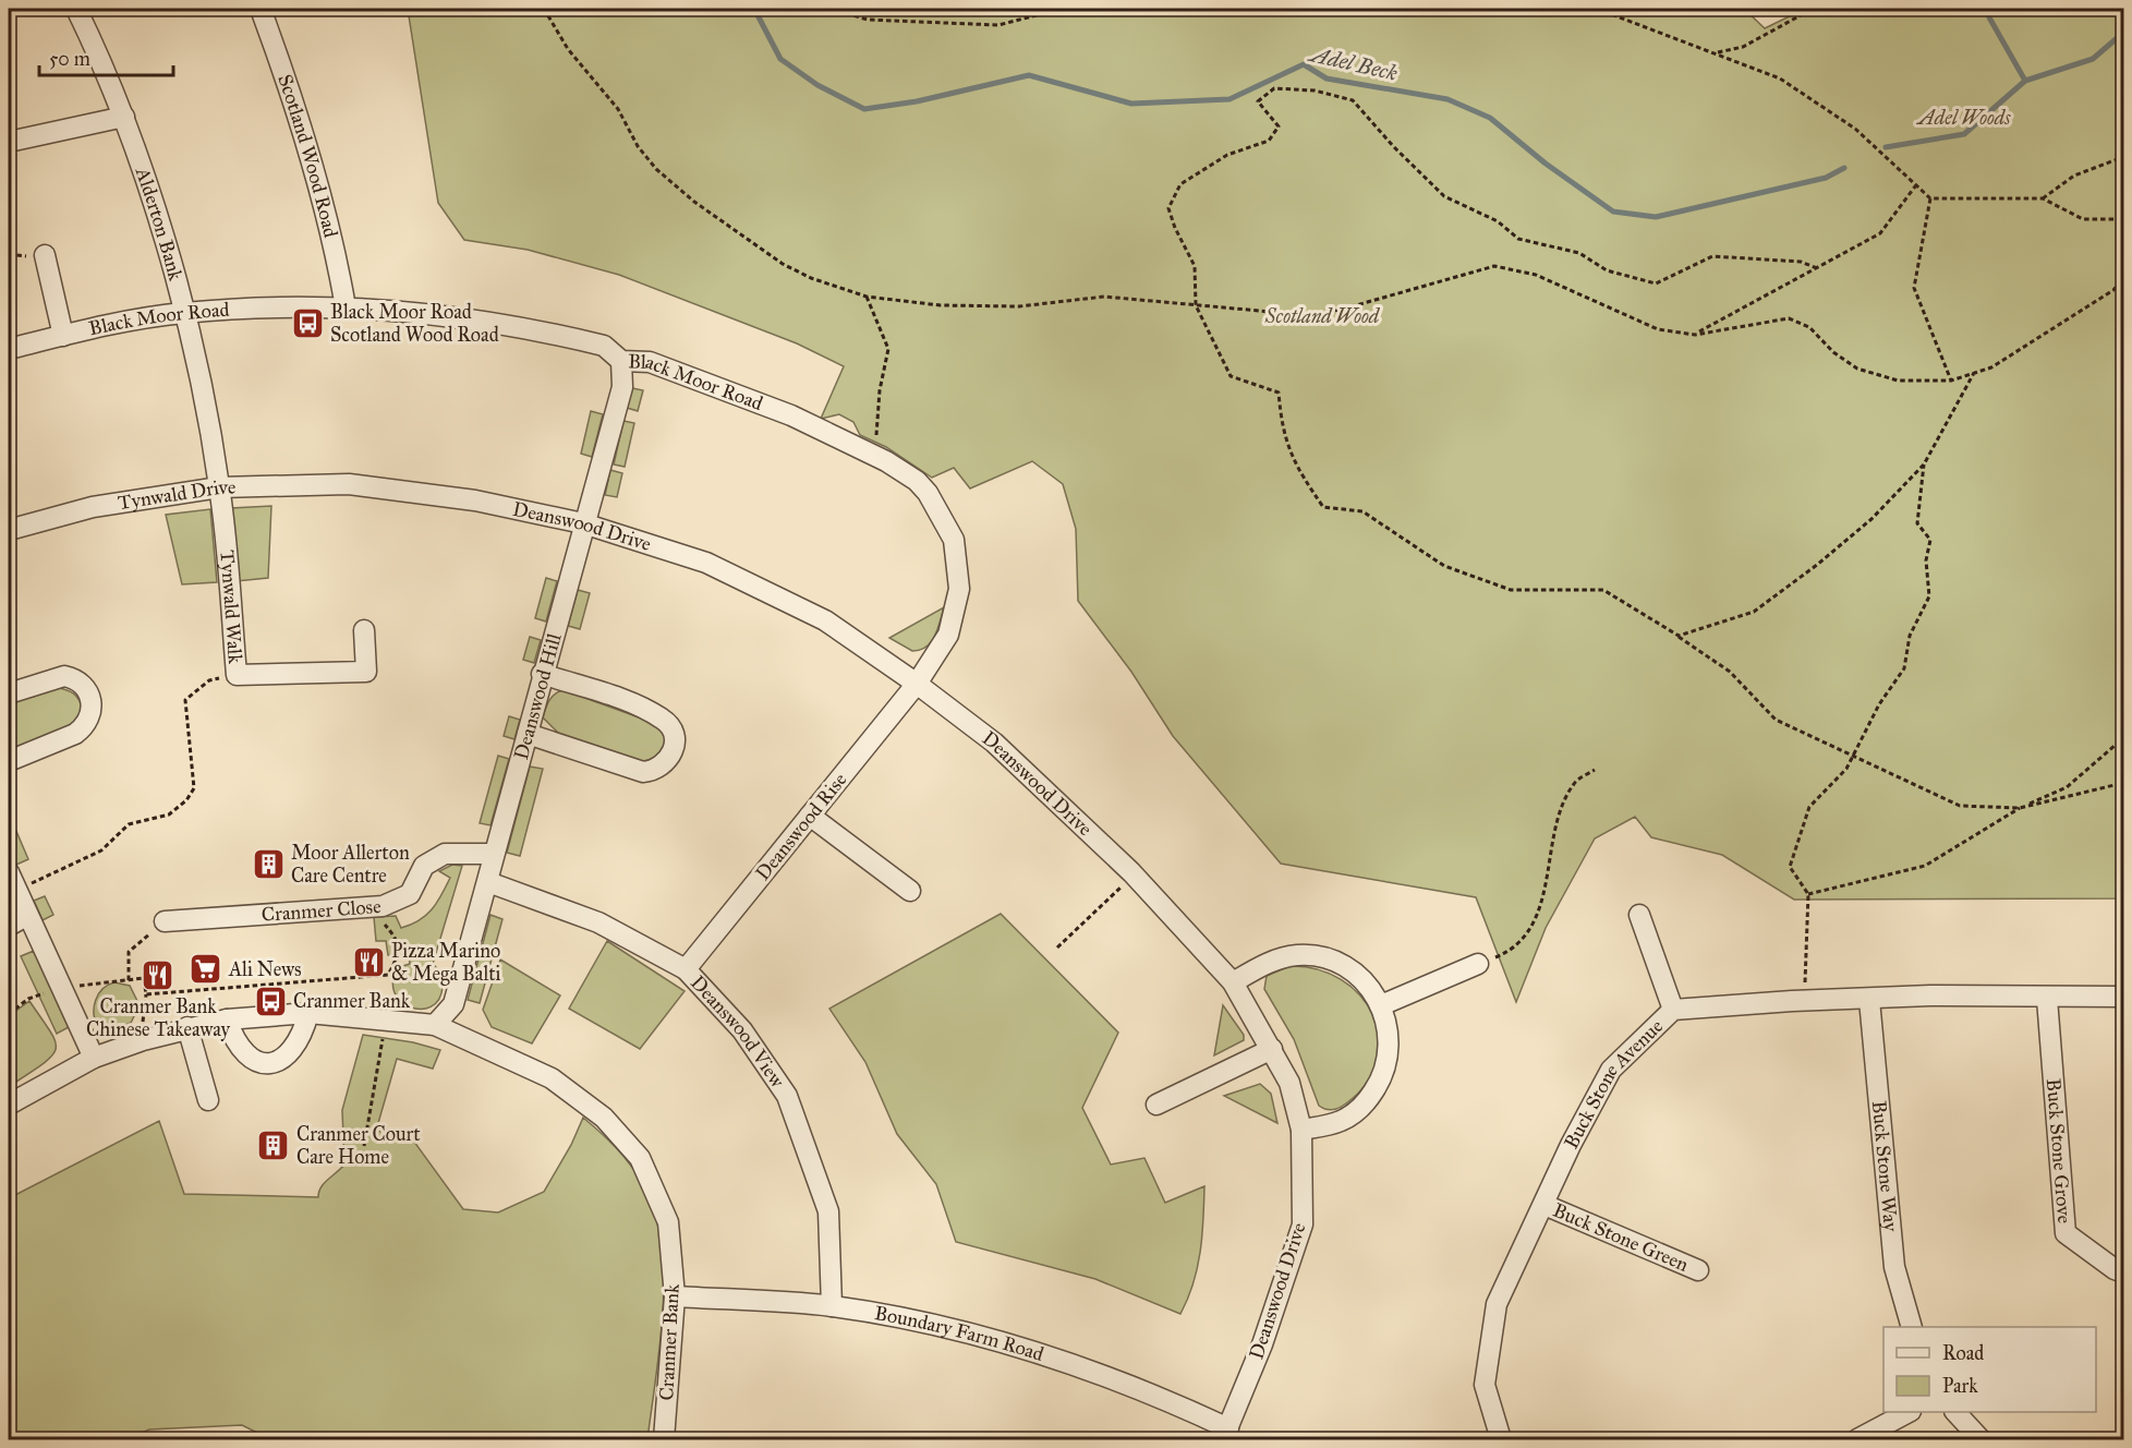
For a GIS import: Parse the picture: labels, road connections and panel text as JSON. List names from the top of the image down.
{
  "streets": {
    "street": [
      "Scotland Wood Road",
      "Alderton Bank",
      "Black Moor Road",
      "Tynwald Drive",
      "Deanswood Drive",
      "Tynwald Walk",
      "Deanswood Hill",
      "Deanswood Rise",
      "Cranmer Close",
      "Deanswood View",
      "Buck Stone Avenue",
      "Buck Stone Grove",
      "Buck Stone Way",
      "Buck Stone Green",
      "Boundary Farm Road",
      "Cranmer Bank"
    ]
  },
  "crossings": [
    ["Scotland Wood Road", "Black Moor Road"],
    ["Alderton Bank", "Black Moor Road"],
    ["Alderton Bank", "Tynwald Drive"],
    ["Alderton Bank", "Tynwald Walk"],
    ["Black Moor Road", "Deanswood Drive"],
    ["Black Moor Road", "Deanswood Hill"],
    ["Black Moor Road", "Deanswood Rise"],
    ["Tynwald Drive", "Deanswood Drive"],
    ["Tynwald Drive", "Tynwald Walk"],
    ["Deanswood Drive", "Deanswood Hill"],
    ["Deanswood Drive", "Deanswood Rise"],
    ["Deanswood Drive", "Boundary Farm Road"],
    ["Deanswood Hill", "Cranmer Close"],
    ["Deanswood Hill", "Deanswood View"],
    ["Deanswood Hill", "Cranmer Bank"],
    ["Deanswood Rise", "Deanswood View"],
    ["Deanswood View", "Boundary Farm Road"],
    ["Buck Stone Avenue", "Buck Stone Grove"],
    ["Buck Stone Avenue", "Buck Stone Way"],
    ["Buck Stone Avenue", "Buck Stone Green"],
    ["Boundary Farm Road", "Cranmer Bank"]
  ],
  "water": ["Adel Beck"],
  "parks": ["Adel Woods", "Scotland Wood"],
  "places": {
    "bus stop": ["Black Moor Road Scotland Wood Road", "Cranmer Bank"],
    "building": ["Moor Allerton Care Centre", "Cranmer Court Care Home"],
    "restaurant": ["Pizza Marino & Mega Balti", "Cranmer Bank Chinese Takeaway"],
    "supermarket": ["Ali News"]
  },
  "legend": ["Road", "Park"],
  "scale_bar": "50 m"
}
